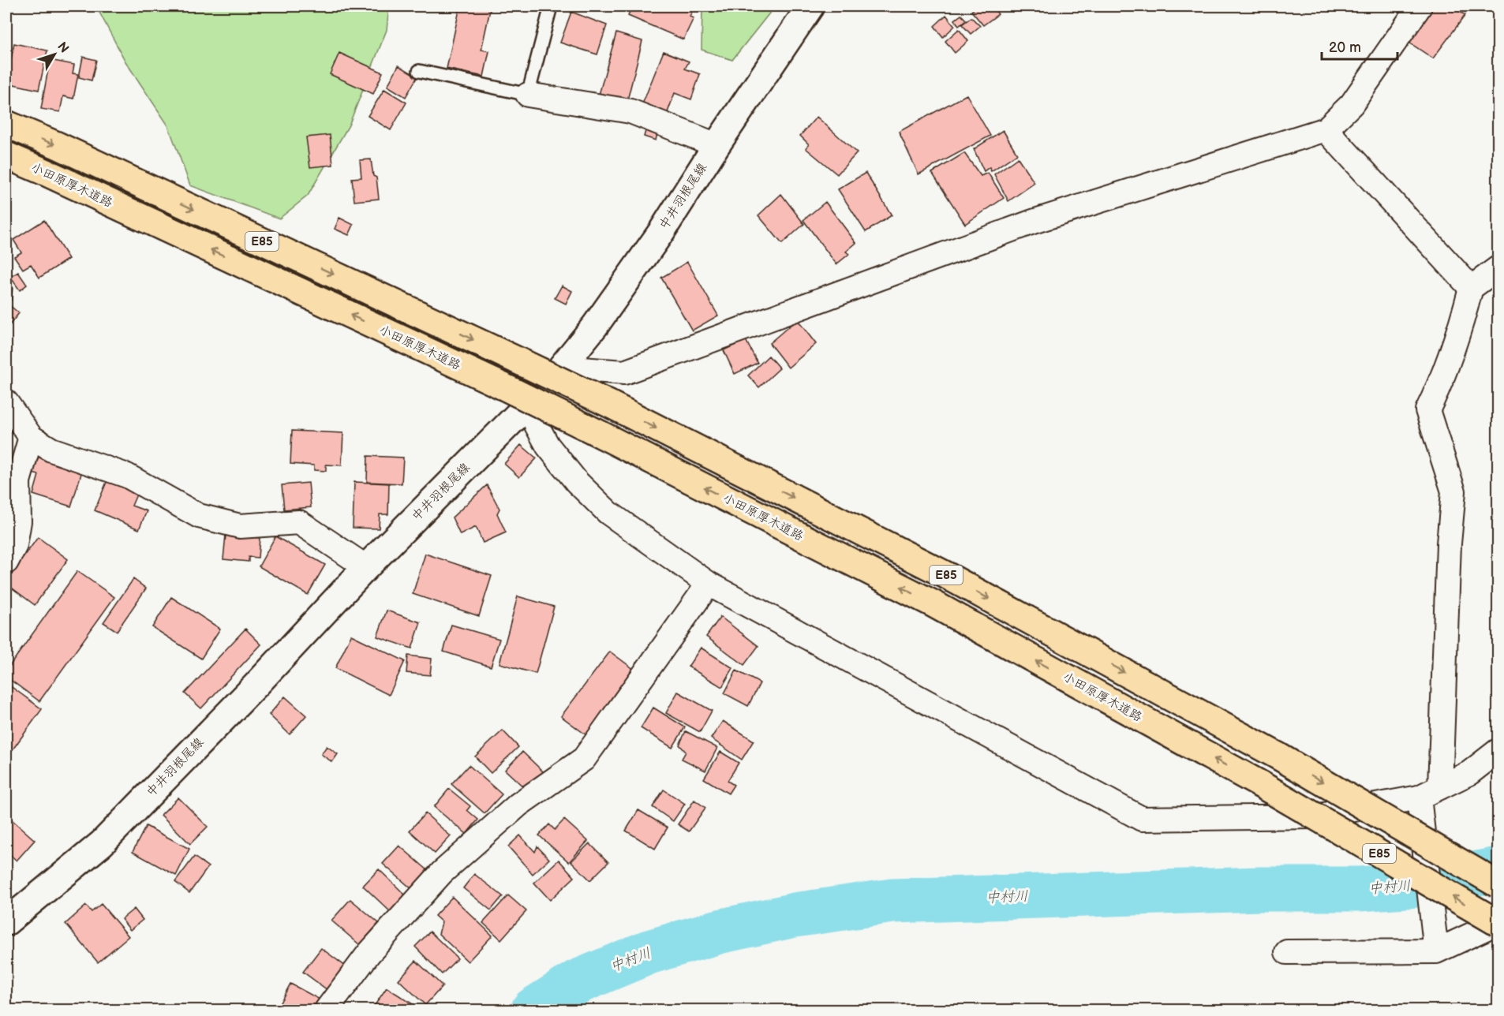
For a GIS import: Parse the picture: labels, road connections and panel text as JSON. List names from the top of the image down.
{
  "streets": {
    "highway": ["小田原厚木道路", "E85"],
    "main road": ["中井羽根尾線"]
  },
  "water": ["中村川"],
  "scale_bar": "20 m",
  "north": "top right"
}
